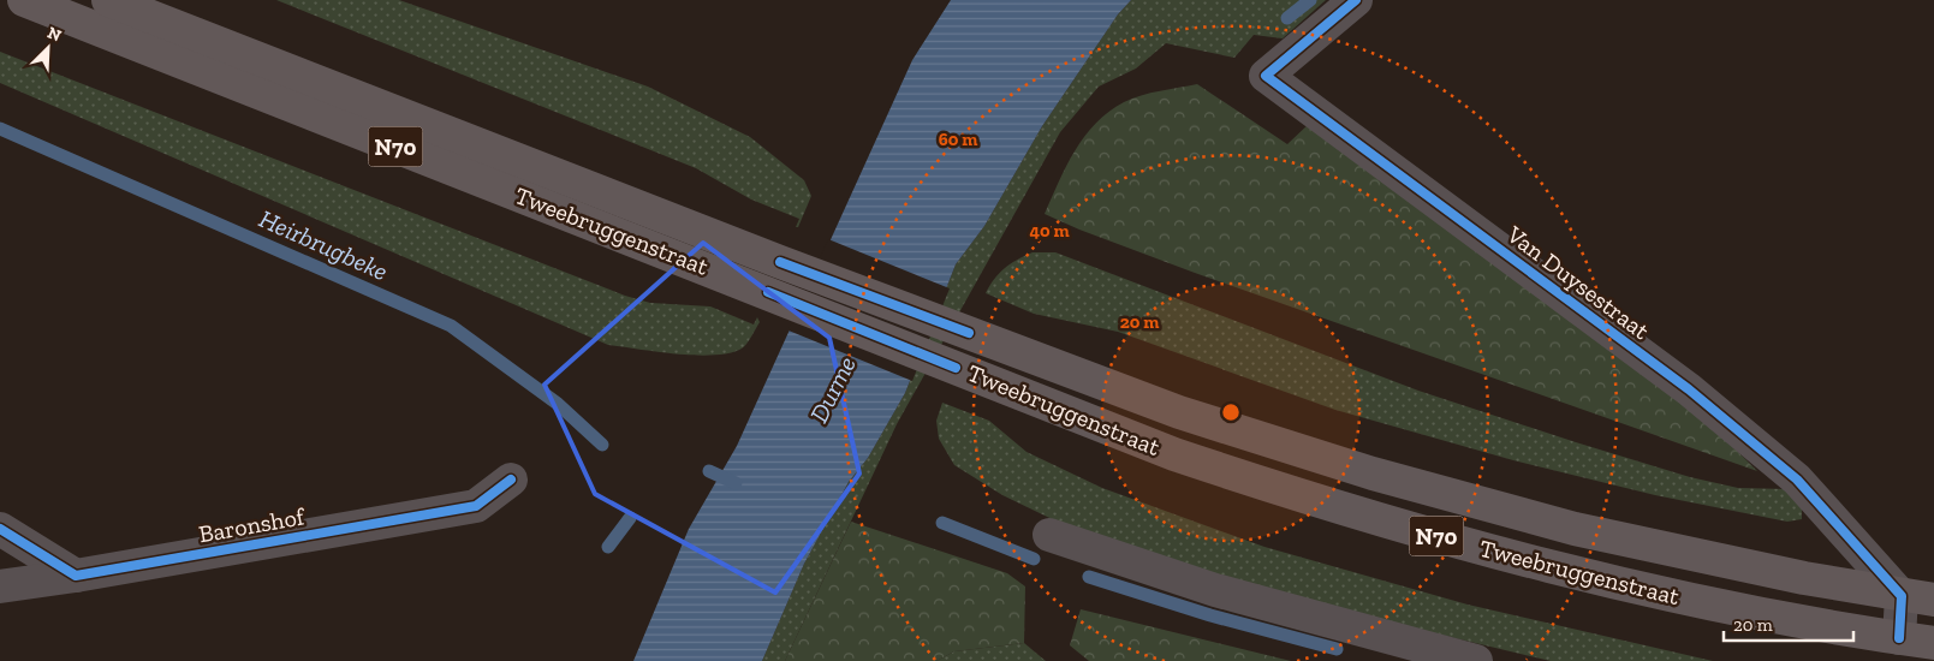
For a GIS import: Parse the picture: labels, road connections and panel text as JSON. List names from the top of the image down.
{
  "streets": {
    "main road": ["N70", "Tweebruggenstraat"],
    "street": ["Van Duysestraat", "Baronshof"]
  },
  "crossings": [
    ["Tweebruggenstraat", "Van Duysestraat"]
  ],
  "water": ["Heirbrugbeke", "Durme"],
  "scale_bar": "20 m",
  "north": "top right",
  "rings": ["60 m", "40 m", "20 m"]
}
